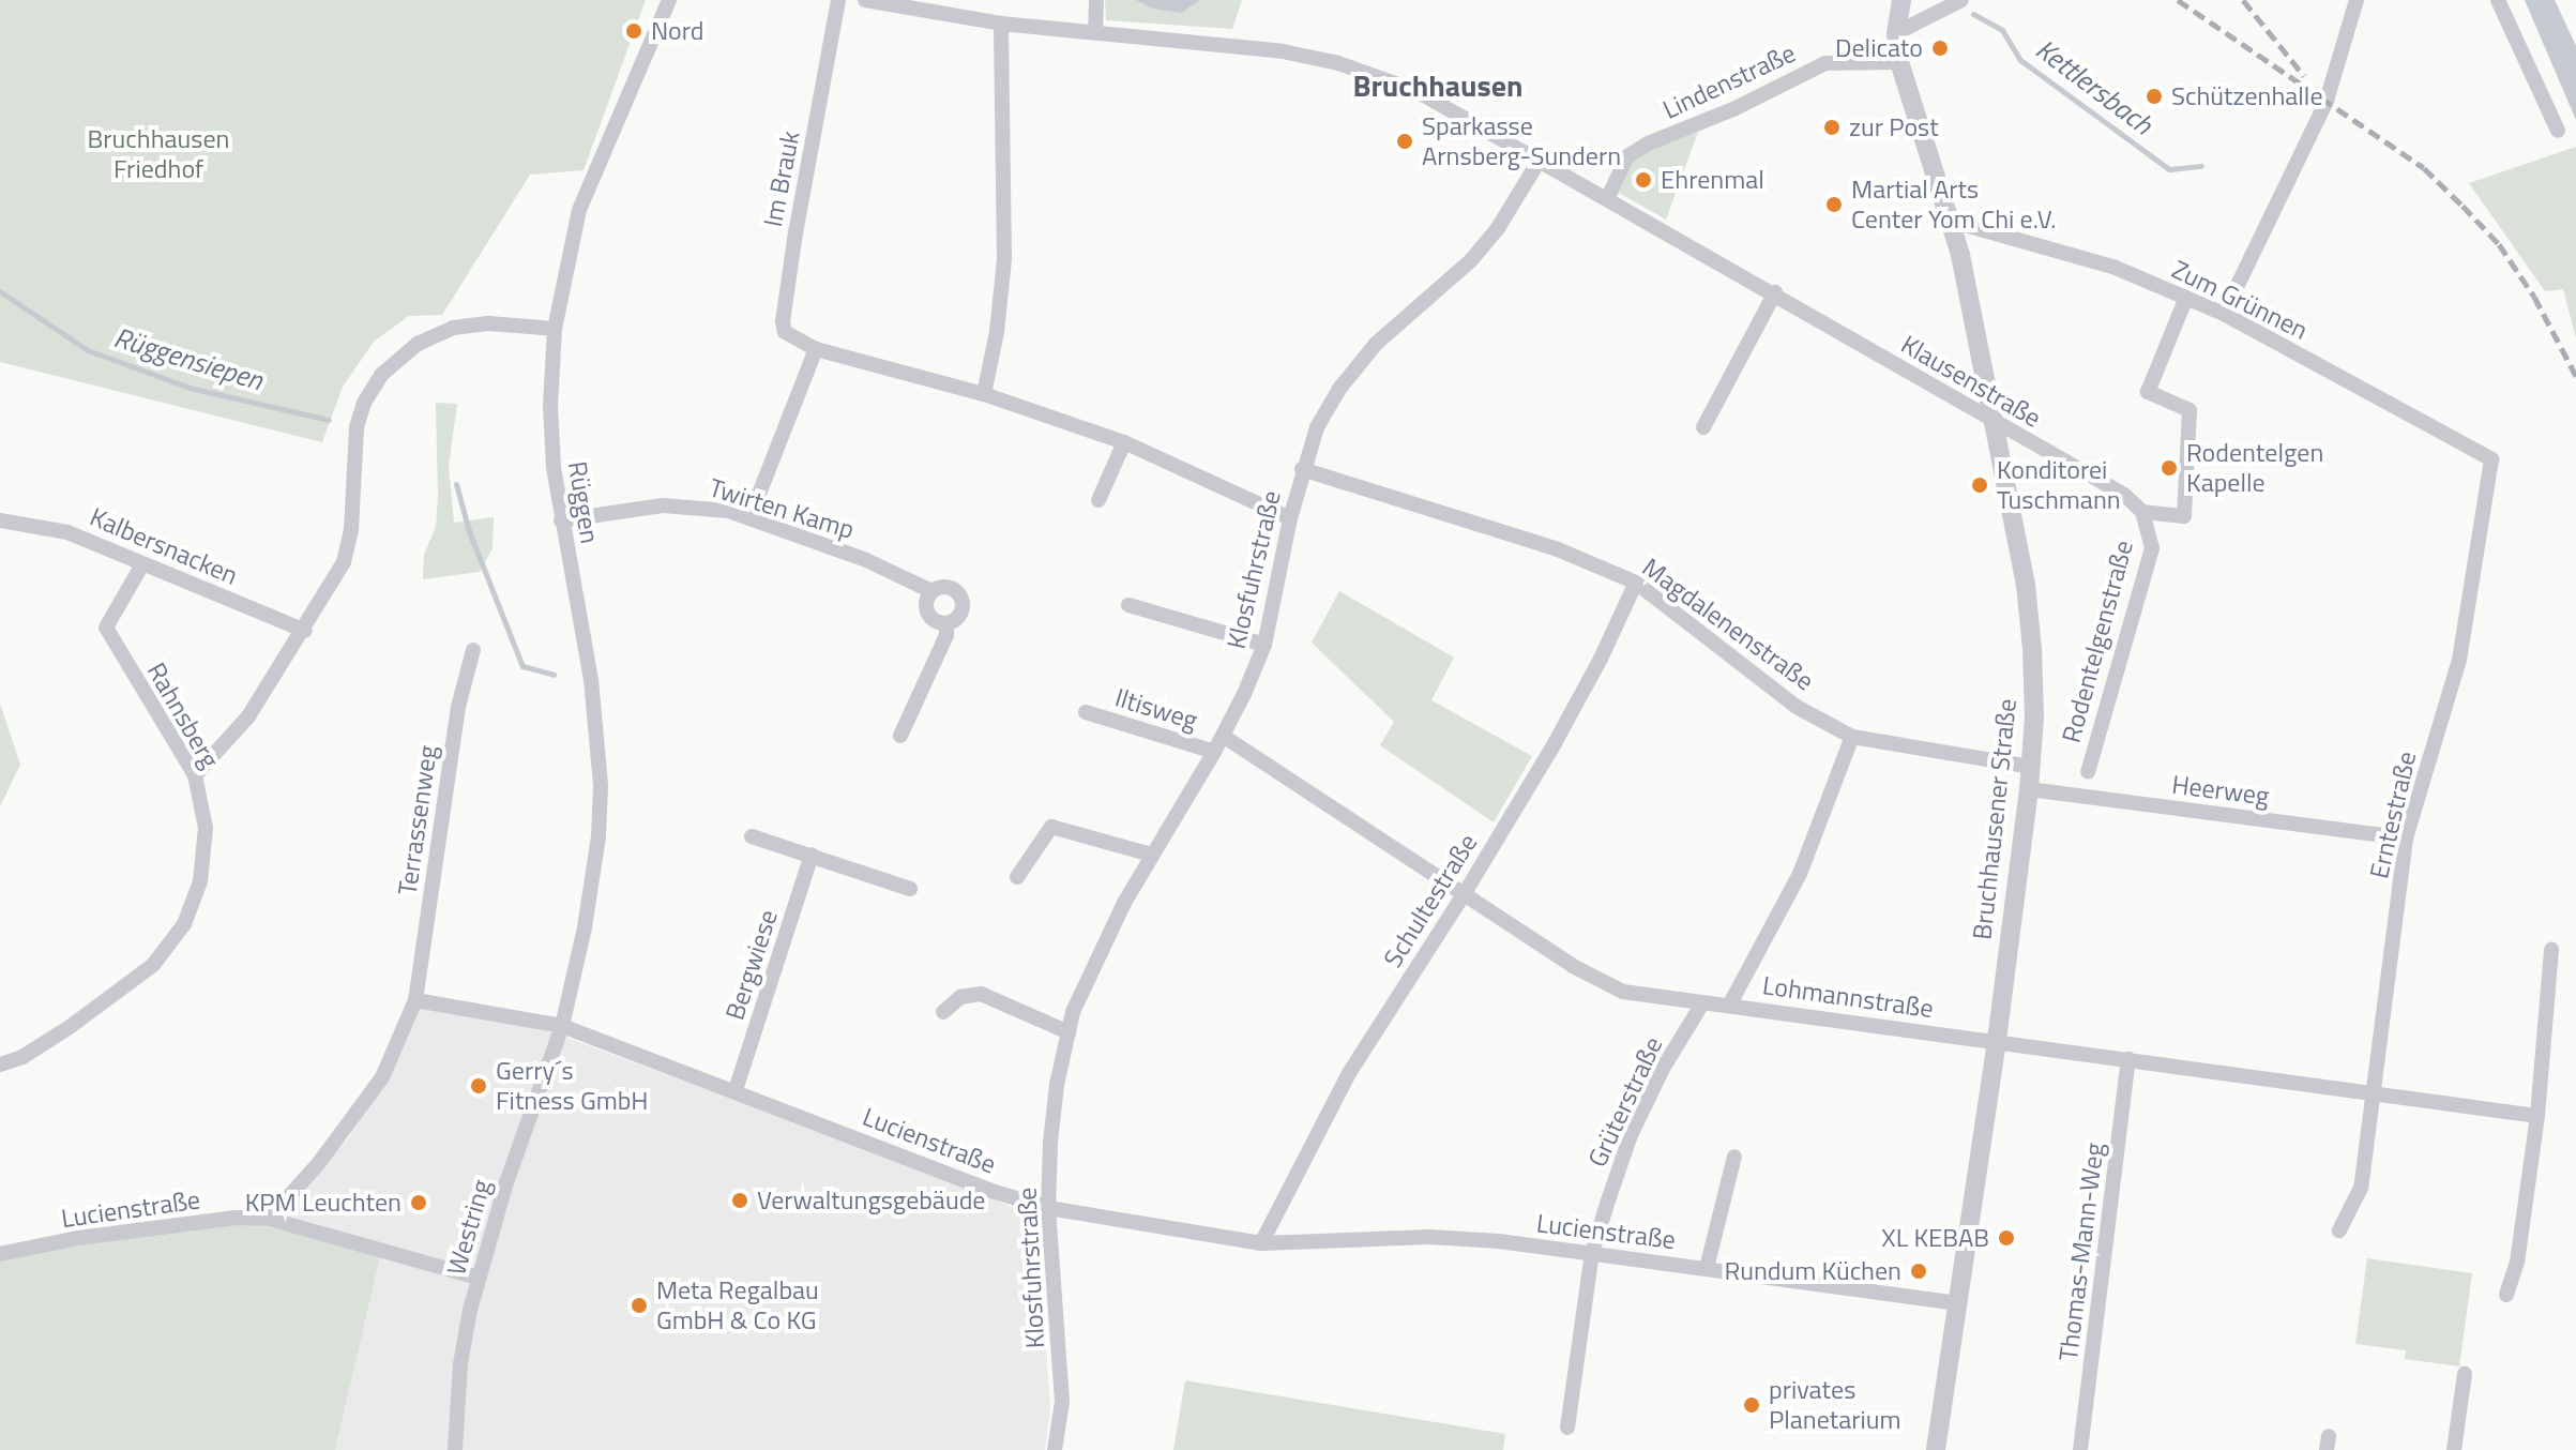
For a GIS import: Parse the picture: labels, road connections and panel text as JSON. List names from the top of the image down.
{
  "streets": {
    "street": [
      "Lindenstraße",
      "Im Brauk",
      "Zum Grünnen",
      "Klausenstraße",
      "Rüggen",
      "Twirten Kamp",
      "Kalbersnacken",
      "Klosfuhrstraße",
      "Magdalenenstraße",
      "Rodentelgenstraße",
      "Iltisweg",
      "Rahnsberg",
      "Heerweg",
      "Erntestraße",
      "Bruchhausener Straße",
      "Terrassenweg",
      "Schultestraße",
      "Bergwiese",
      "Lohmannstraße",
      "Grüterstraße",
      "Lucienstraße",
      "Westring",
      "Thomas-Mann-Weg"
    ]
  },
  "crossings": [
    ["Lindenstraße", "Klausenstraße"],
    ["Lindenstraße", "Bruchhausener Straße"],
    ["Im Brauk", "Klosfuhrstraße"],
    ["Zum Grünnen", "Rodentelgenstraße"],
    ["Zum Grünnen", "Erntestraße"],
    ["Zum Grünnen", "Bruchhausener Straße"],
    ["Klausenstraße", "Klosfuhrstraße"],
    ["Klausenstraße", "Rodentelgenstraße"],
    ["Klausenstraße", "Bruchhausener Straße"],
    ["Rüggen", "Twirten Kamp"],
    ["Rüggen", "Lucienstraße"],
    ["Rüggen", "Westring"],
    ["Kalbersnacken", "Rahnsberg"],
    ["Klosfuhrstraße", "Magdalenenstraße"],
    ["Klosfuhrstraße", "Iltisweg"],
    ["Klosfuhrstraße", "Lohmannstraße"],
    ["Klosfuhrstraße", "Lucienstraße"],
    ["Magdalenenstraße", "Bruchhausener Straße"],
    ["Magdalenenstraße", "Schultestraße"],
    ["Heerweg", "Erntestraße"],
    ["Heerweg", "Bruchhausener Straße"],
    ["Erntestraße", "Lohmannstraße"],
    ["Bruchhausener Straße", "Lohmannstraße"],
    ["Bruchhausener Straße", "Lucienstraße"],
    ["Terrassenweg", "Lucienstraße"],
    ["Schultestraße", "Lohmannstraße"],
    ["Schultestraße", "Lucienstraße"],
    ["Bergwiese", "Lucienstraße"],
    ["Lohmannstraße", "Grüterstraße"],
    ["Lohmannstraße", "Thomas-Mann-Weg"],
    ["Grüterstraße", "Lucienstraße"],
    ["Lucienstraße", "Westring"]
  ],
  "districts": ["Bruchhausen"],
  "water": ["Kettlersbach", "Rüggensiepen"],
  "parks": ["Bruchhausen Friedhof"],
  "places": [
    "Nord",
    "Delicato",
    "Schützenhalle",
    "zur Post",
    "Sparkasse Arnsberg-Sundern",
    "Ehrenmal",
    "Martial Arts Center Yom Chi e.V.",
    "Rodentelgen Kapelle",
    "Konditorei Tuschmann",
    "Gerry´s Fitness GmbH",
    "Verwaltungsgebäude",
    "KPM Leuchten",
    "XL KEBAB",
    "Rundum Küchen",
    "Meta Regalbau GmbH & Co KG",
    "privates Planetarium"
  ]
}
